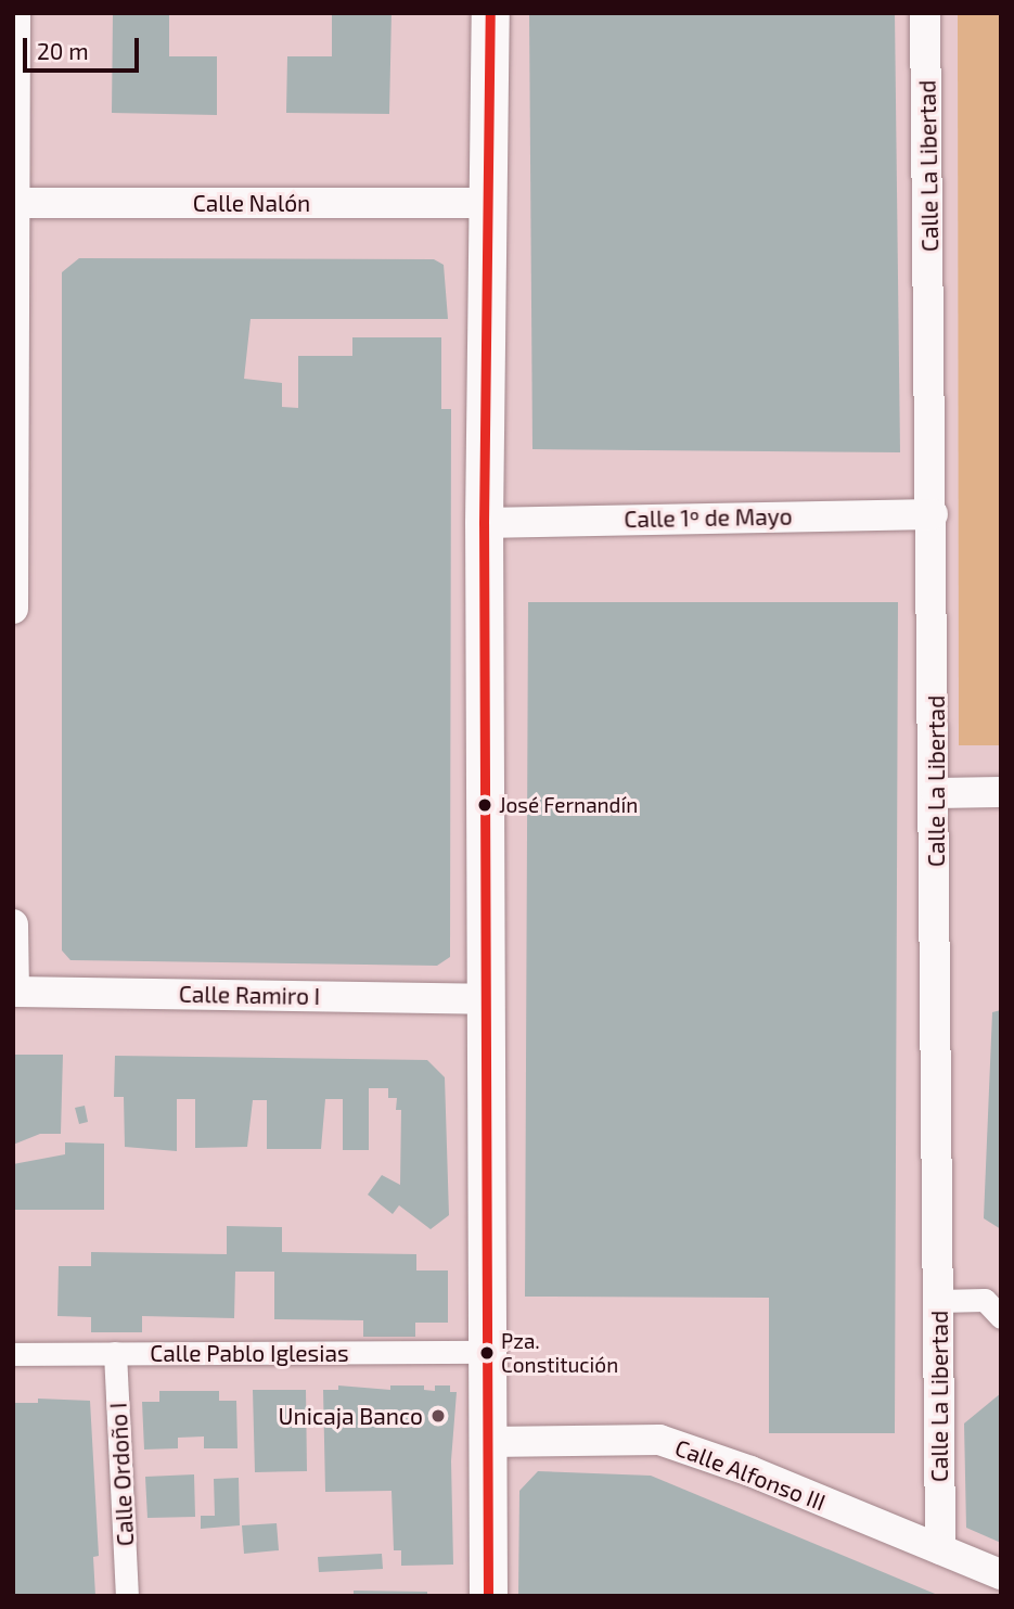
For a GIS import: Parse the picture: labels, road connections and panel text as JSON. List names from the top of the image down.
{
  "streets": {
    "street": [
      "Calle La Libertad",
      "Calle Nalón",
      "Calle 1º de Mayo",
      "Calle Ramiro I",
      "Calle Pablo Iglesias",
      "Calle Ordoño I",
      "Calle Alfonso III"
    ]
  },
  "crossings": [
    ["Calle La Libertad", "Calle 1º de Mayo"],
    ["Calle La Libertad", "Calle Alfonso III"],
    ["Calle Pablo Iglesias", "Calle Ordoño I"]
  ],
  "places": ["José Fernandín", "Pza. Constitución", "Unicaja Banco"],
  "scale_bar": "20 m"
}
